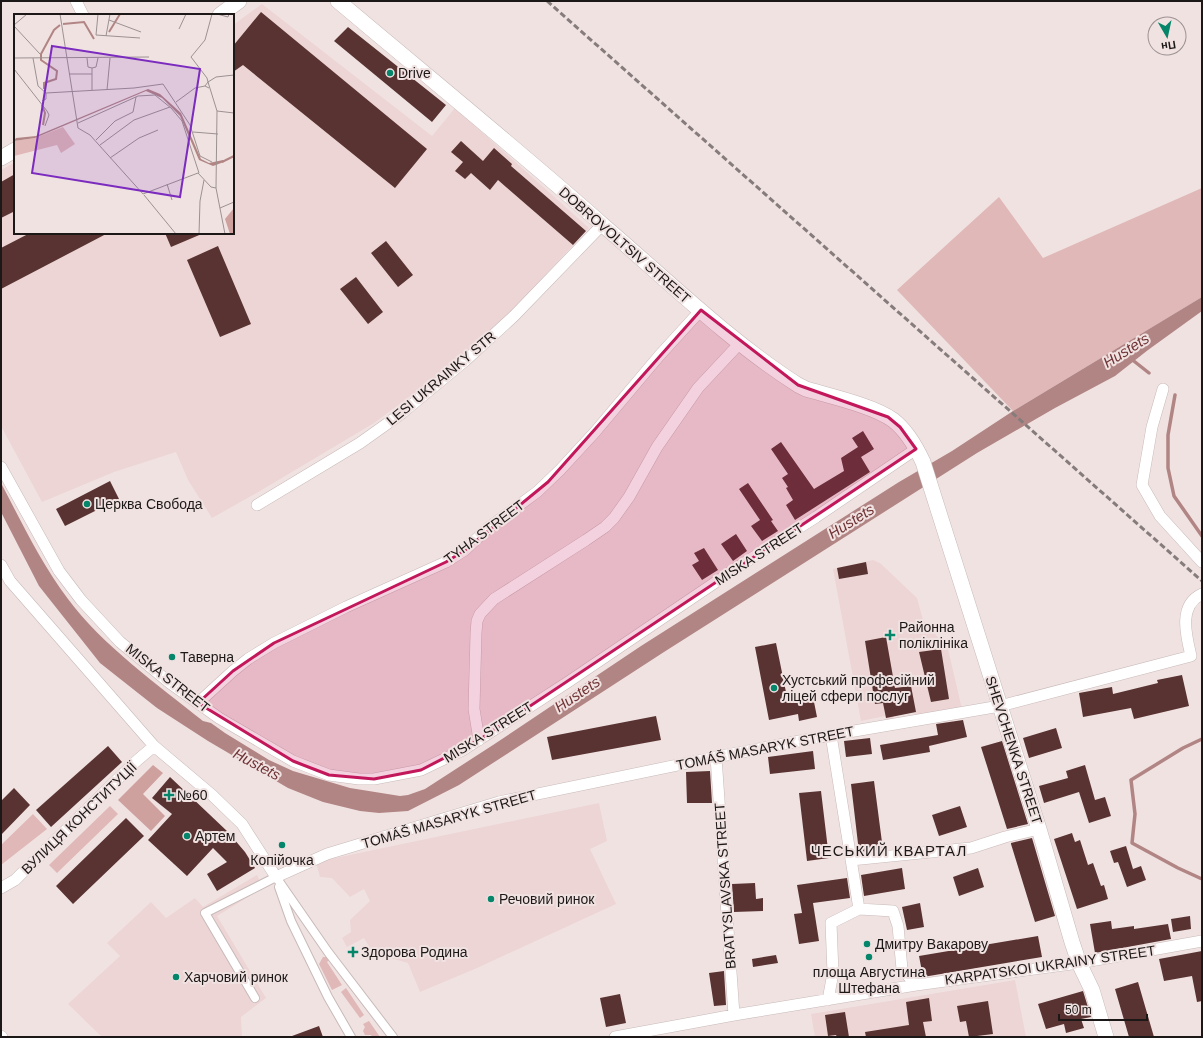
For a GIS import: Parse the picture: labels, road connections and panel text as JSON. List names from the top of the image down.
{
  "streets": {
    "main road": ["DOBROVOLTSIV STREET", "SHEVCHENKA STREET"],
    "street": [
      "LESI UKRAINKY STR",
      "TYHA STREET",
      "MISKA STREET",
      "TOMÁŠ MASARYK STREET",
      "ВУЛИЦЯ КОНСТИТУЦІЇ",
      "BRATYSLAVSKA STREET",
      "KARPATSKOI UKRAINY STREET"
    ]
  },
  "crossings": [
    ["DOBROVOLTSIV STREET", "LESI UKRAINKY STR"],
    ["DOBROVOLTSIV STREET", "TYHA STREET"],
    ["DOBROVOLTSIV STREET", "MISKA STREET"],
    ["DOBROVOLTSIV STREET", "SHEVCHENKA STREET"],
    ["TYHA STREET", "MISKA STREET"],
    ["MISKA STREET", "SHEVCHENKA STREET"],
    ["TOMÁŠ MASARYK STREET", "SHEVCHENKA STREET"],
    ["TOMÁŠ MASARYK STREET", "BRATYSLAVSKA STREET"],
    ["SHEVCHENKA STREET", "KARPATSKOI UKRAINY STREET"],
    ["BRATYSLAVSKA STREET", "KARPATSKOI UKRAINY STREET"]
  ],
  "districts": ["ЧЕСЬКИЙ КВАРТАЛ"],
  "water": ["Hustets"],
  "places": {
    "other": [
      "Drive",
      "Церква Свобода",
      "Таверна",
      "Хустський професійний ліцей сфери послуг",
      "Артем",
      "Копійочка",
      "Речовий ринок",
      "Дмитру Вакарову",
      "площа Августина Штефана",
      "Харчовий ринок"
    ],
    "health": ["Районна поліклініка", "№60", "Здорова Родина"]
  },
  "scale_bar": "50 m",
  "north": "bottom"
}
